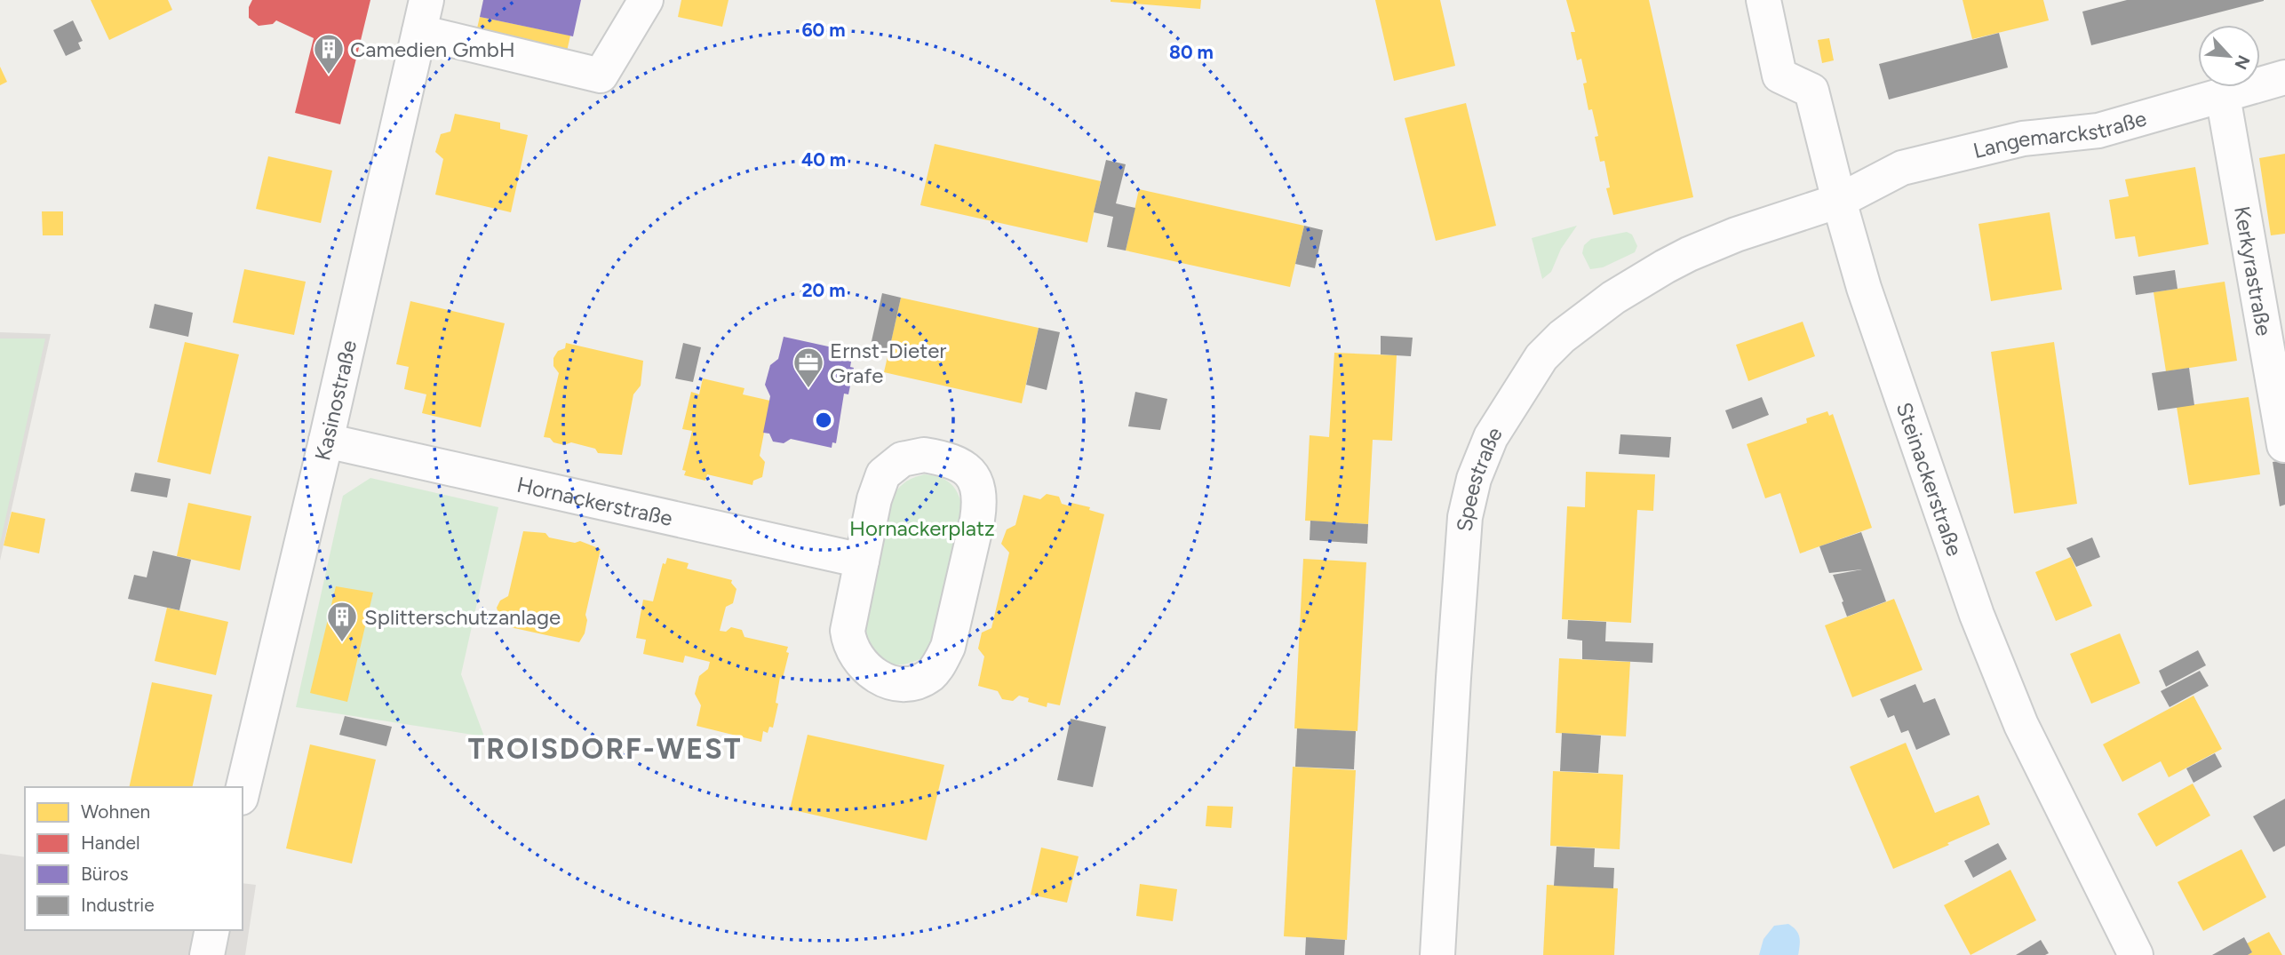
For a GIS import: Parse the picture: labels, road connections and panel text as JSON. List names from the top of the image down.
{
  "streets": {
    "street": [
      "Langemarckstraße",
      "Kerkyrastraße",
      "Kasinostraße",
      "Steinackerstraße",
      "Speestraße",
      "Hornackerstraße"
    ]
  },
  "crossings": [
    ["Langemarckstraße", "Kerkyrastraße"],
    ["Langemarckstraße", "Steinackerstraße"],
    ["Langemarckstraße", "Speestraße"],
    ["Kasinostraße", "Hornackerstraße"],
    ["Steinackerstraße", "Speestraße"]
  ],
  "districts": ["TROISDORF-WEST"],
  "parks": ["Hornackerplatz"],
  "places": {
    "building": ["Camedien GmbH", "Splitterschutzanlage"],
    "office": ["Ernst-Dieter Grafe"]
  },
  "legend": [
    "Wohnen",
    "Handel",
    "Büros",
    "Industrie"
  ],
  "north": "bottom right",
  "rings": [
    "60 m",
    "80 m",
    "40 m",
    "20 m"
  ]
}
